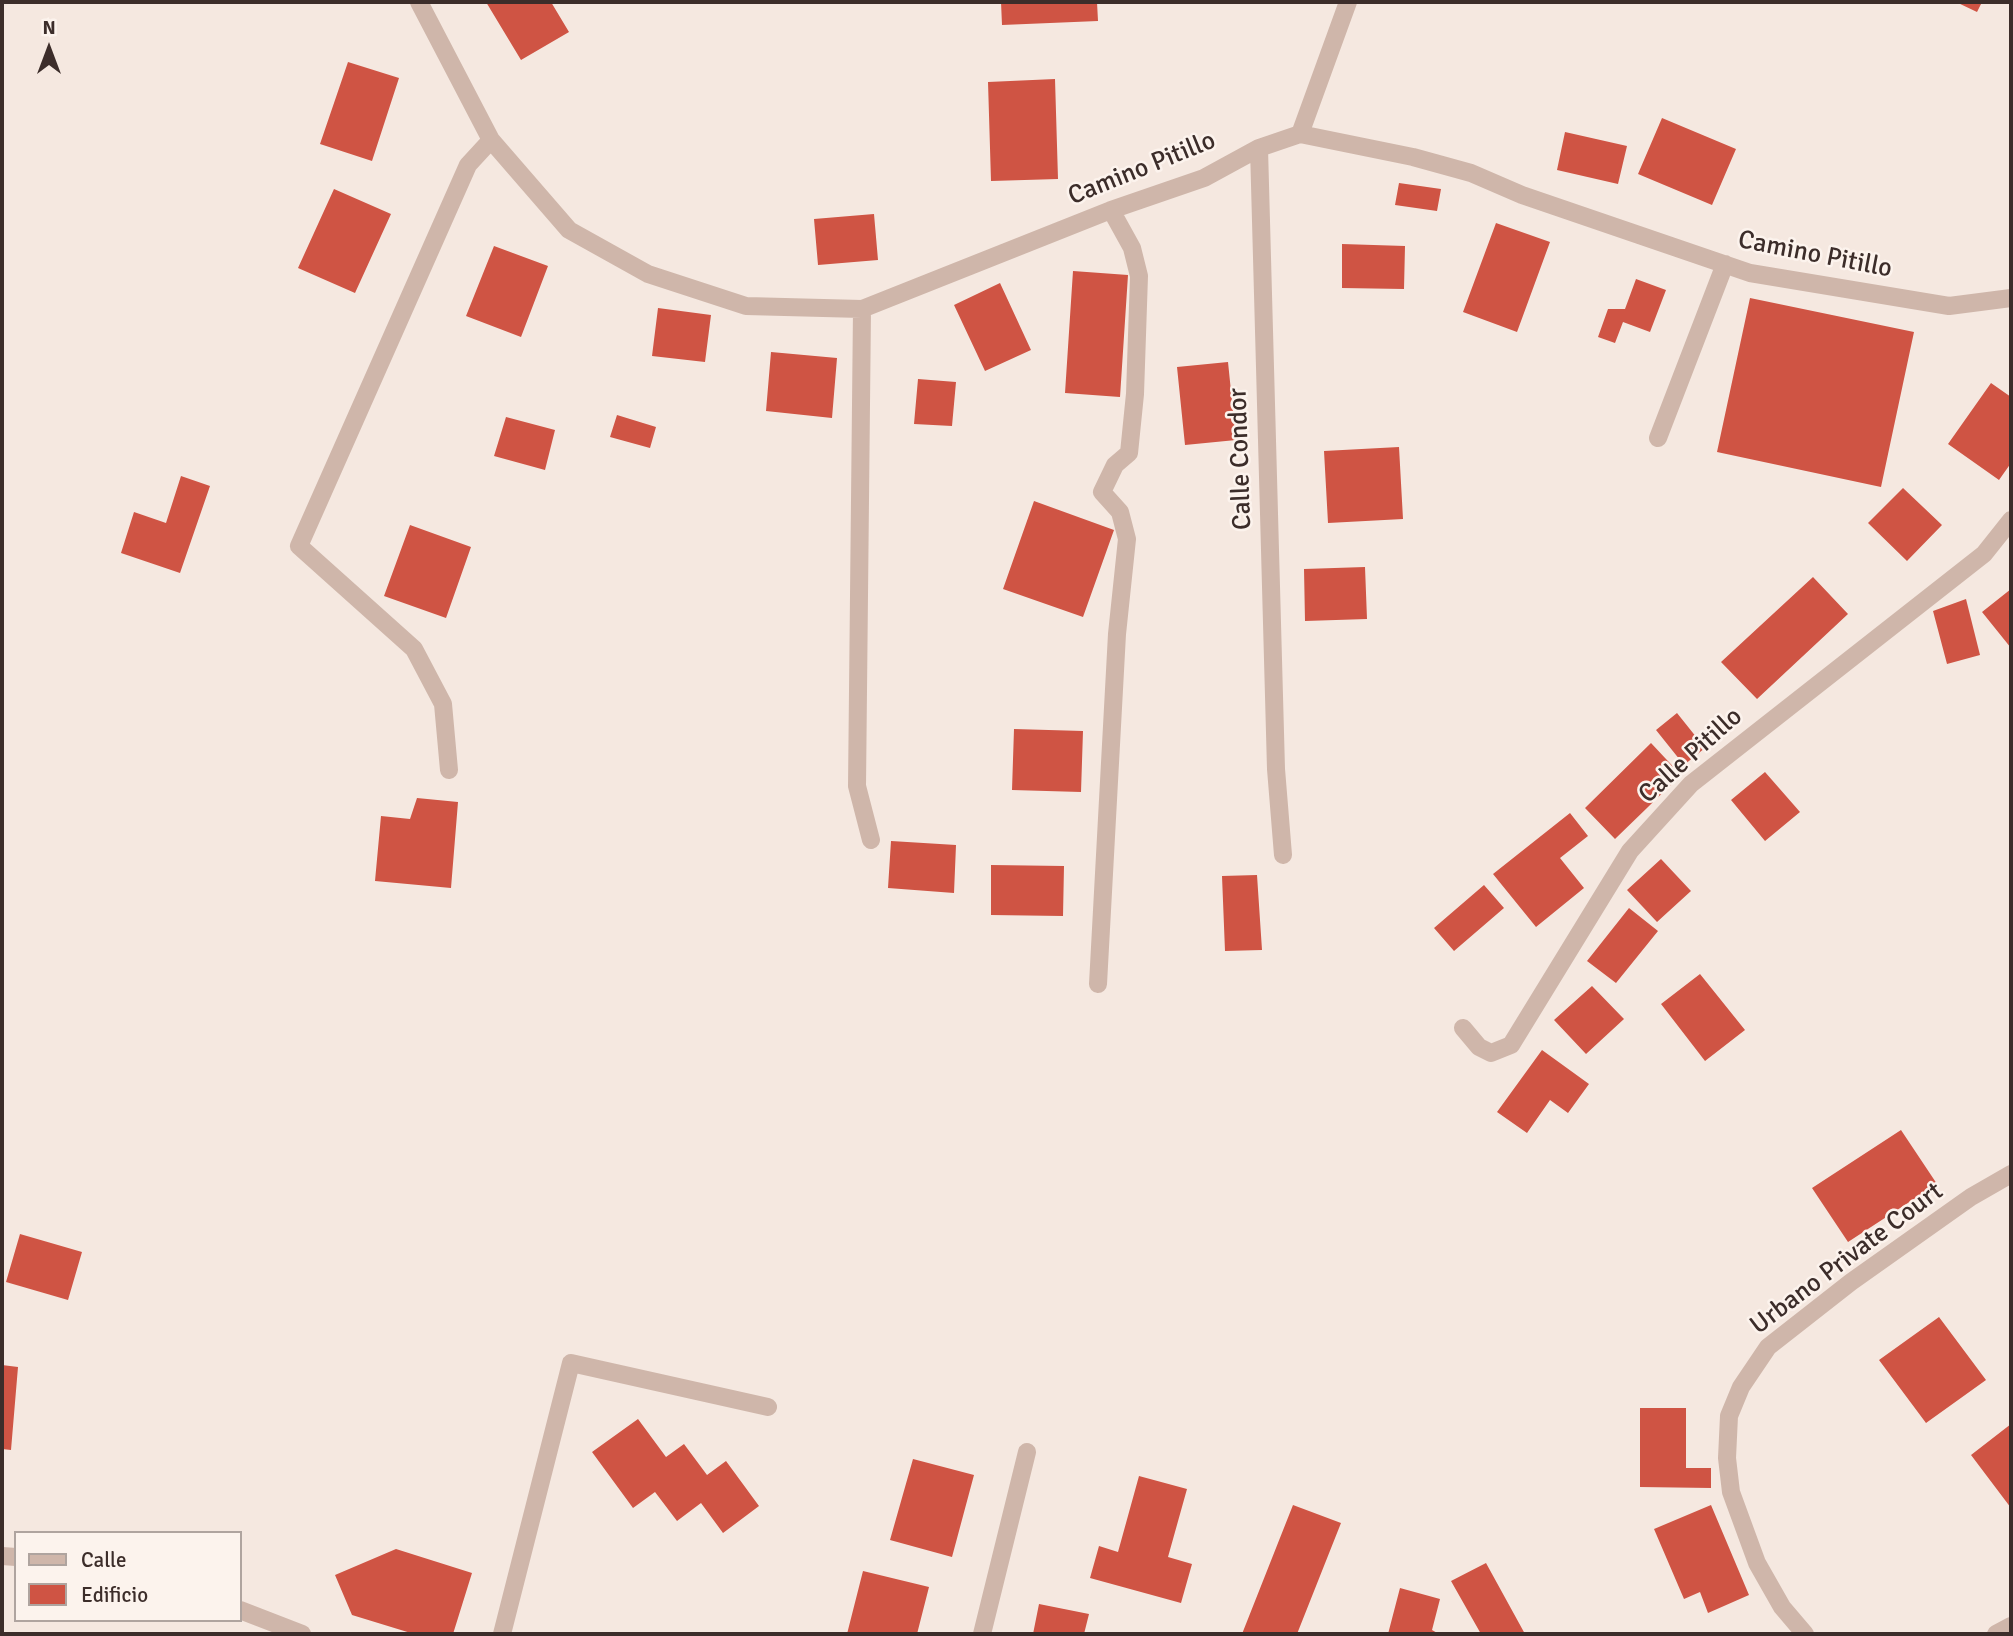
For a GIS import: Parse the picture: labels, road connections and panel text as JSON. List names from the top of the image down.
{
  "streets": {
    "street": [
      "Camino Pitillo",
      "Calle Condor",
      "Calle Pitillo",
      "Urbano Private Court"
    ]
  },
  "crossings": [
    ["Camino Pitillo", "Calle Condor"]
  ],
  "legend": ["Calle", "Edificio"],
  "north": "top"
}
